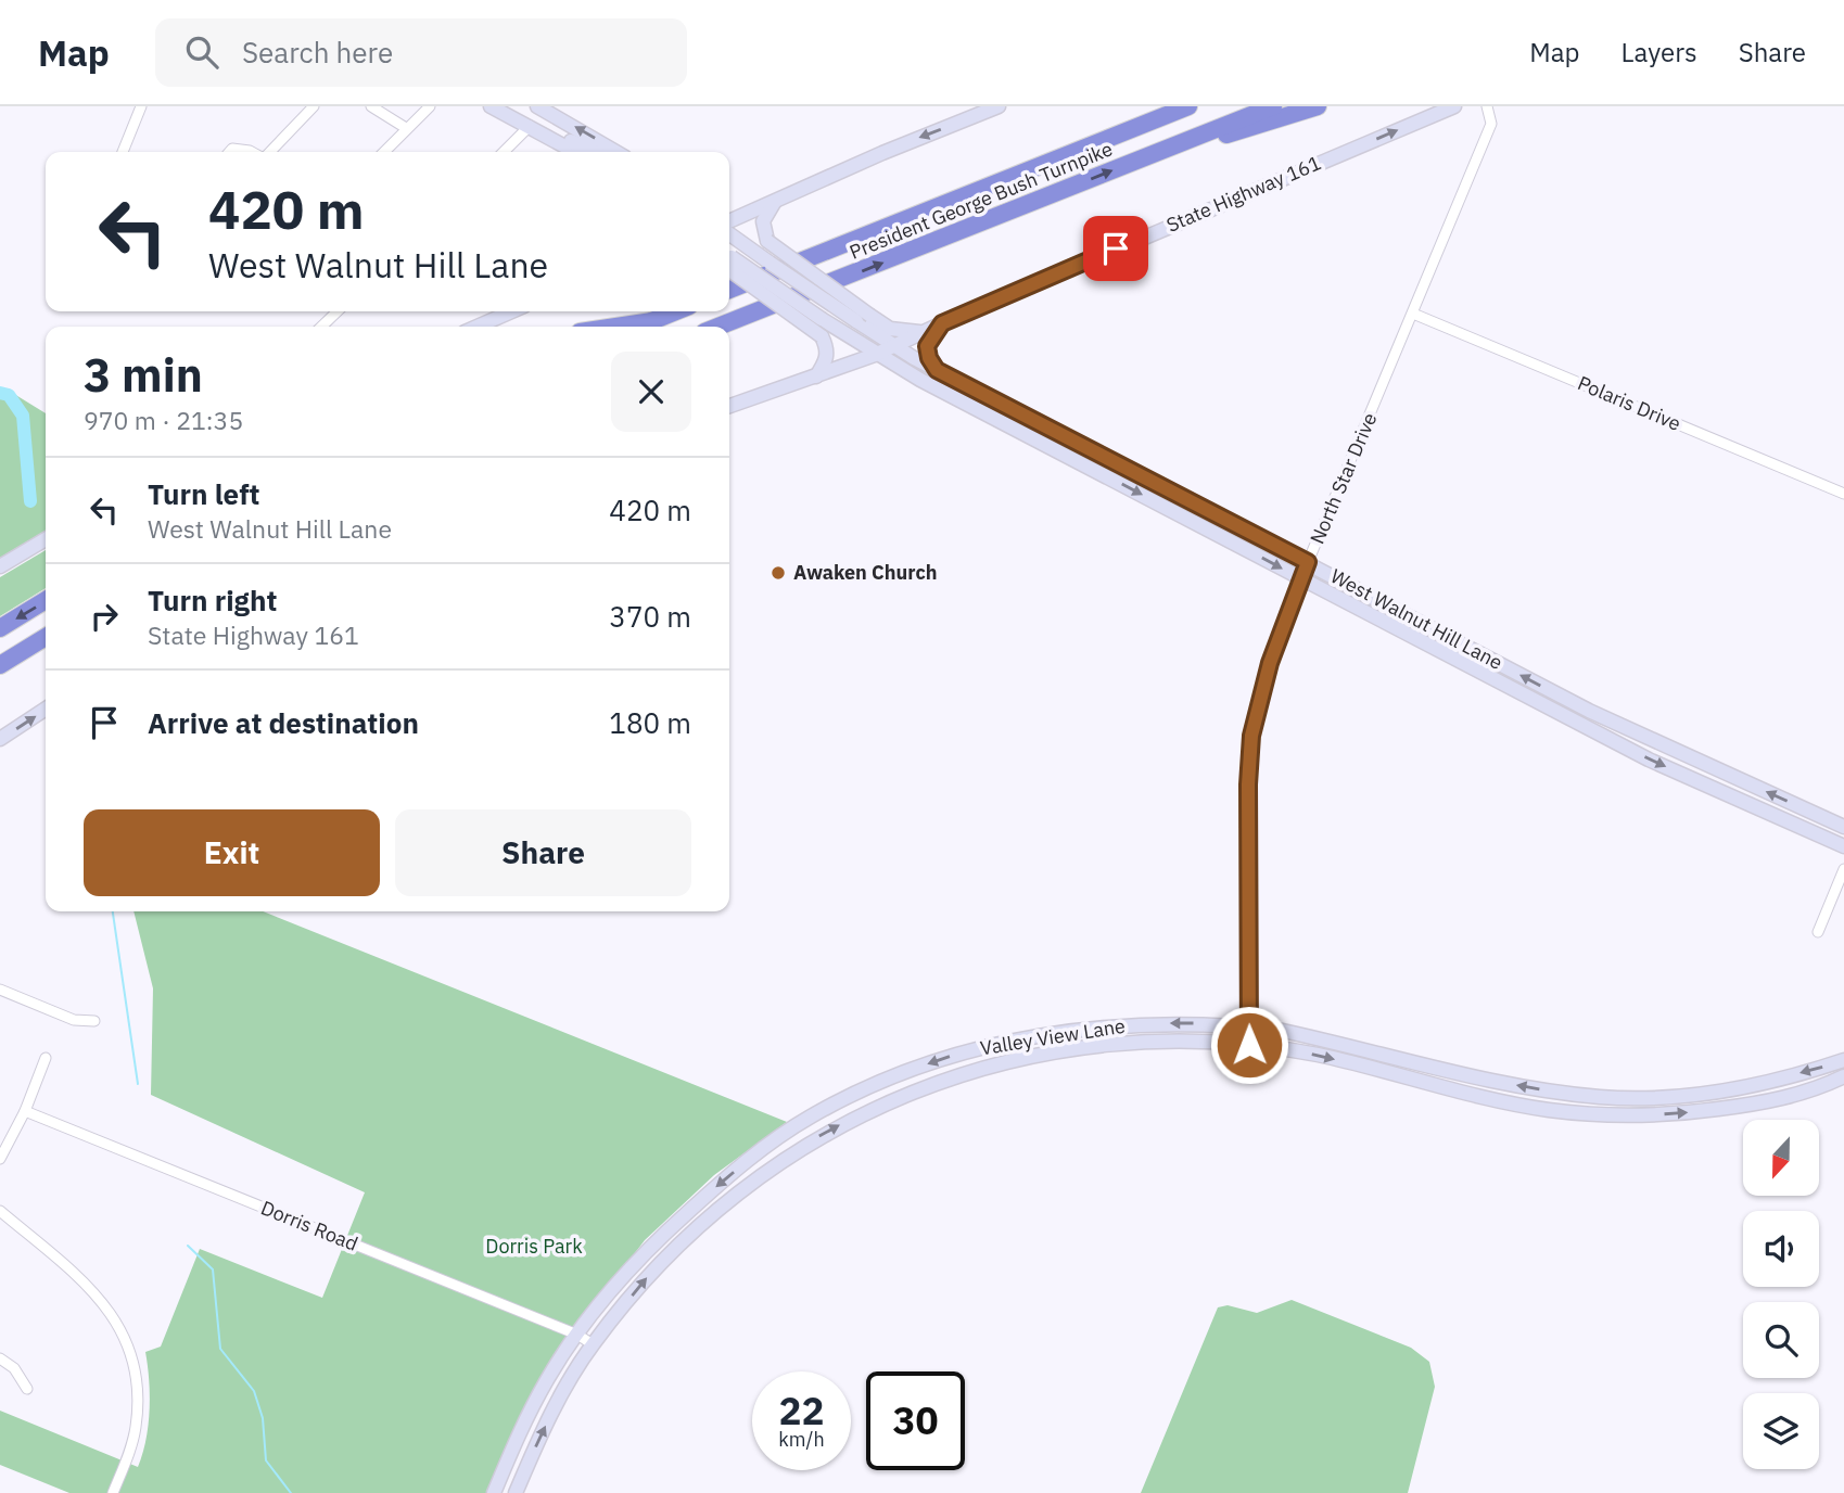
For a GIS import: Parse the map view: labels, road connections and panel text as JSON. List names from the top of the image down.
{
  "streets": {
    "highway": ["President George Bush Turnpike"],
    "main road": ["State Highway 161", "West Walnut Hill Lane", "Valley View Lane"],
    "street": ["Polaris Drive", "North Star Drive", "Dorris Road"]
  },
  "crossings": [
    ["State Highway 161", "West Walnut Hill Lane"],
    ["Polaris Drive", "North Star Drive"],
    ["North Star Drive", "West Walnut Hill Lane"],
    ["North Star Drive", "Valley View Lane"],
    ["Valley View Lane", "Dorris Road"]
  ],
  "one_way": ["State Highway 161"],
  "parks": ["Dorris Park"],
  "places": ["Awaken Church"],
  "north": "bottom",
  "page": {
    "header": "Map",
    "search": "Search here",
    "nav": ["Map", "Layers", "Share"],
    "turn": ["420 m", "West Walnut Hill Lane"],
    "heading": ["3 min", "970 m · 21:35"],
    "list": [
      {
        "name": "Turn left",
        "note": "West Walnut Hill Lane",
        "value": "420 m"
      },
      {
        "name": "Turn right",
        "note": "State Highway 161",
        "value": "370 m"
      },
      {
        "name": "Arrive at destination",
        "value": "180 m"
      }
    ],
    "buttons": ["Exit", "Share"],
    "speed": "22 km/h",
    "limit": "30"
  }
}
